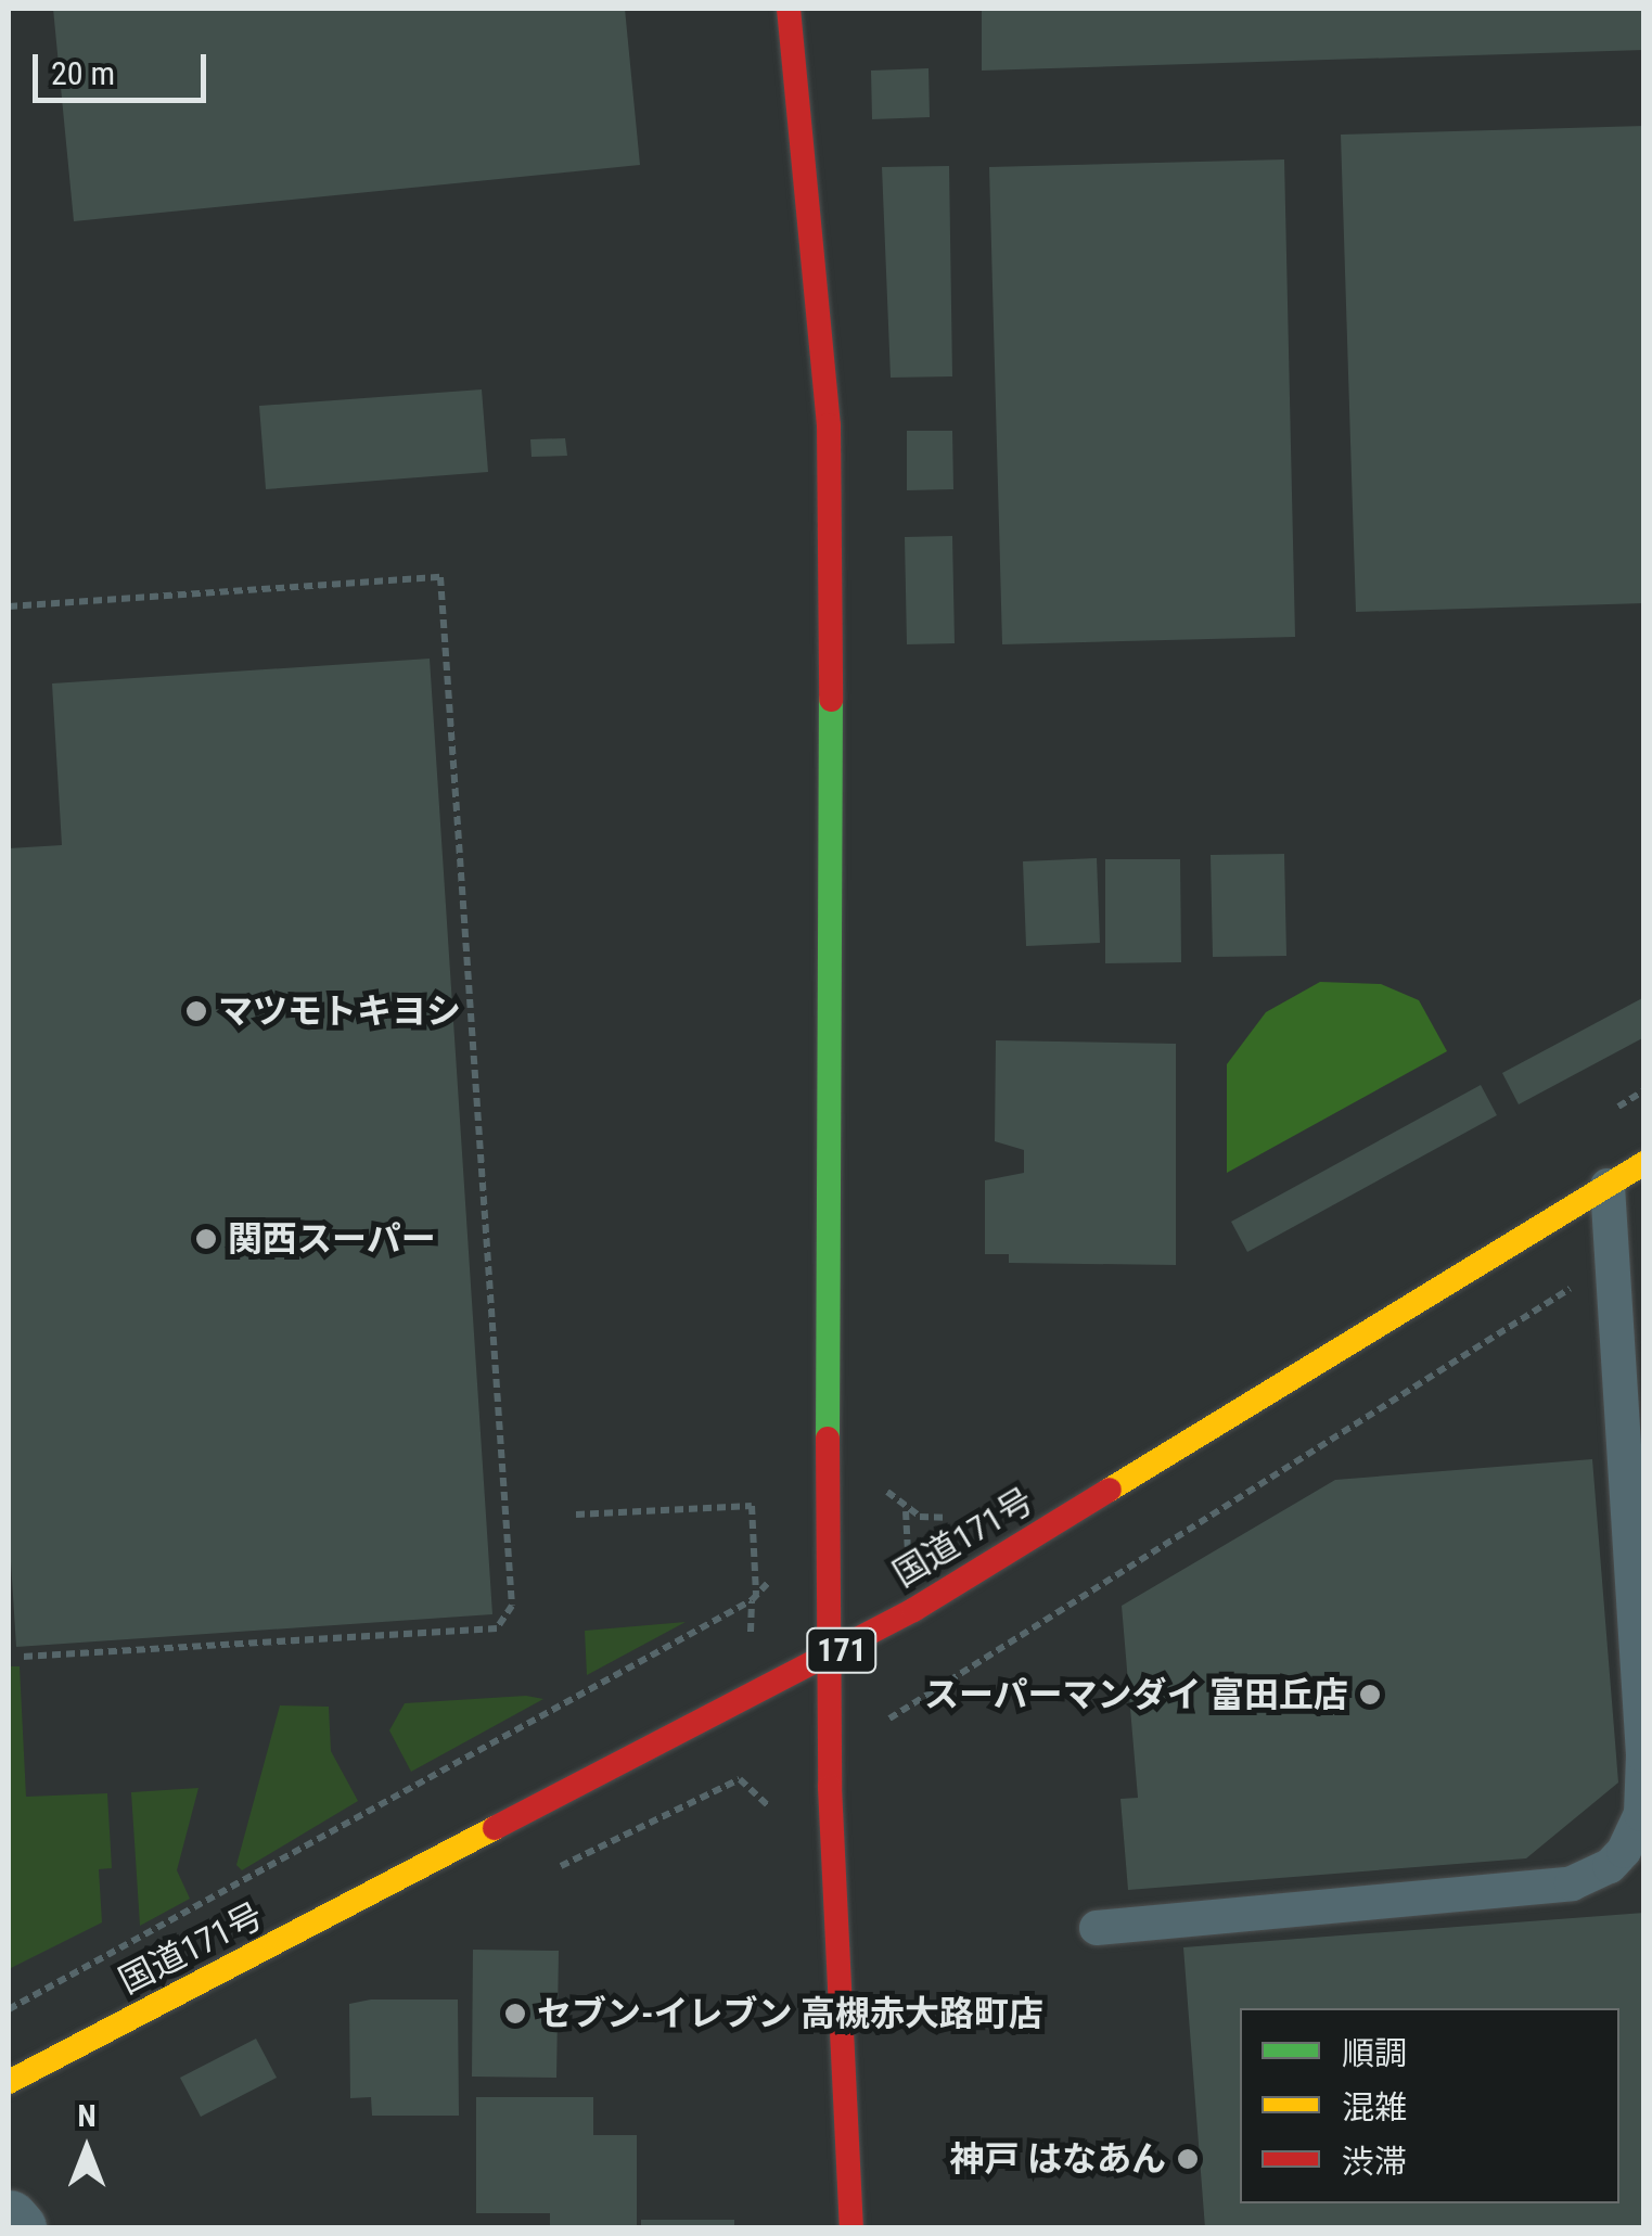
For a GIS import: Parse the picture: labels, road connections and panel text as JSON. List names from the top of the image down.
{
  "streets": {
    "main road": ["国道171号", "171"]
  },
  "places": [
    "マツモトキヨシ",
    "関西スーパー",
    "スーパーマンダイ 富田丘店",
    "セブン-イレブン 高槻赤大路町店",
    "神戸 はなあん"
  ],
  "legend": ["順調", "混雑", "渋滞"],
  "scale_bar": "20 m",
  "north": "top"
}
